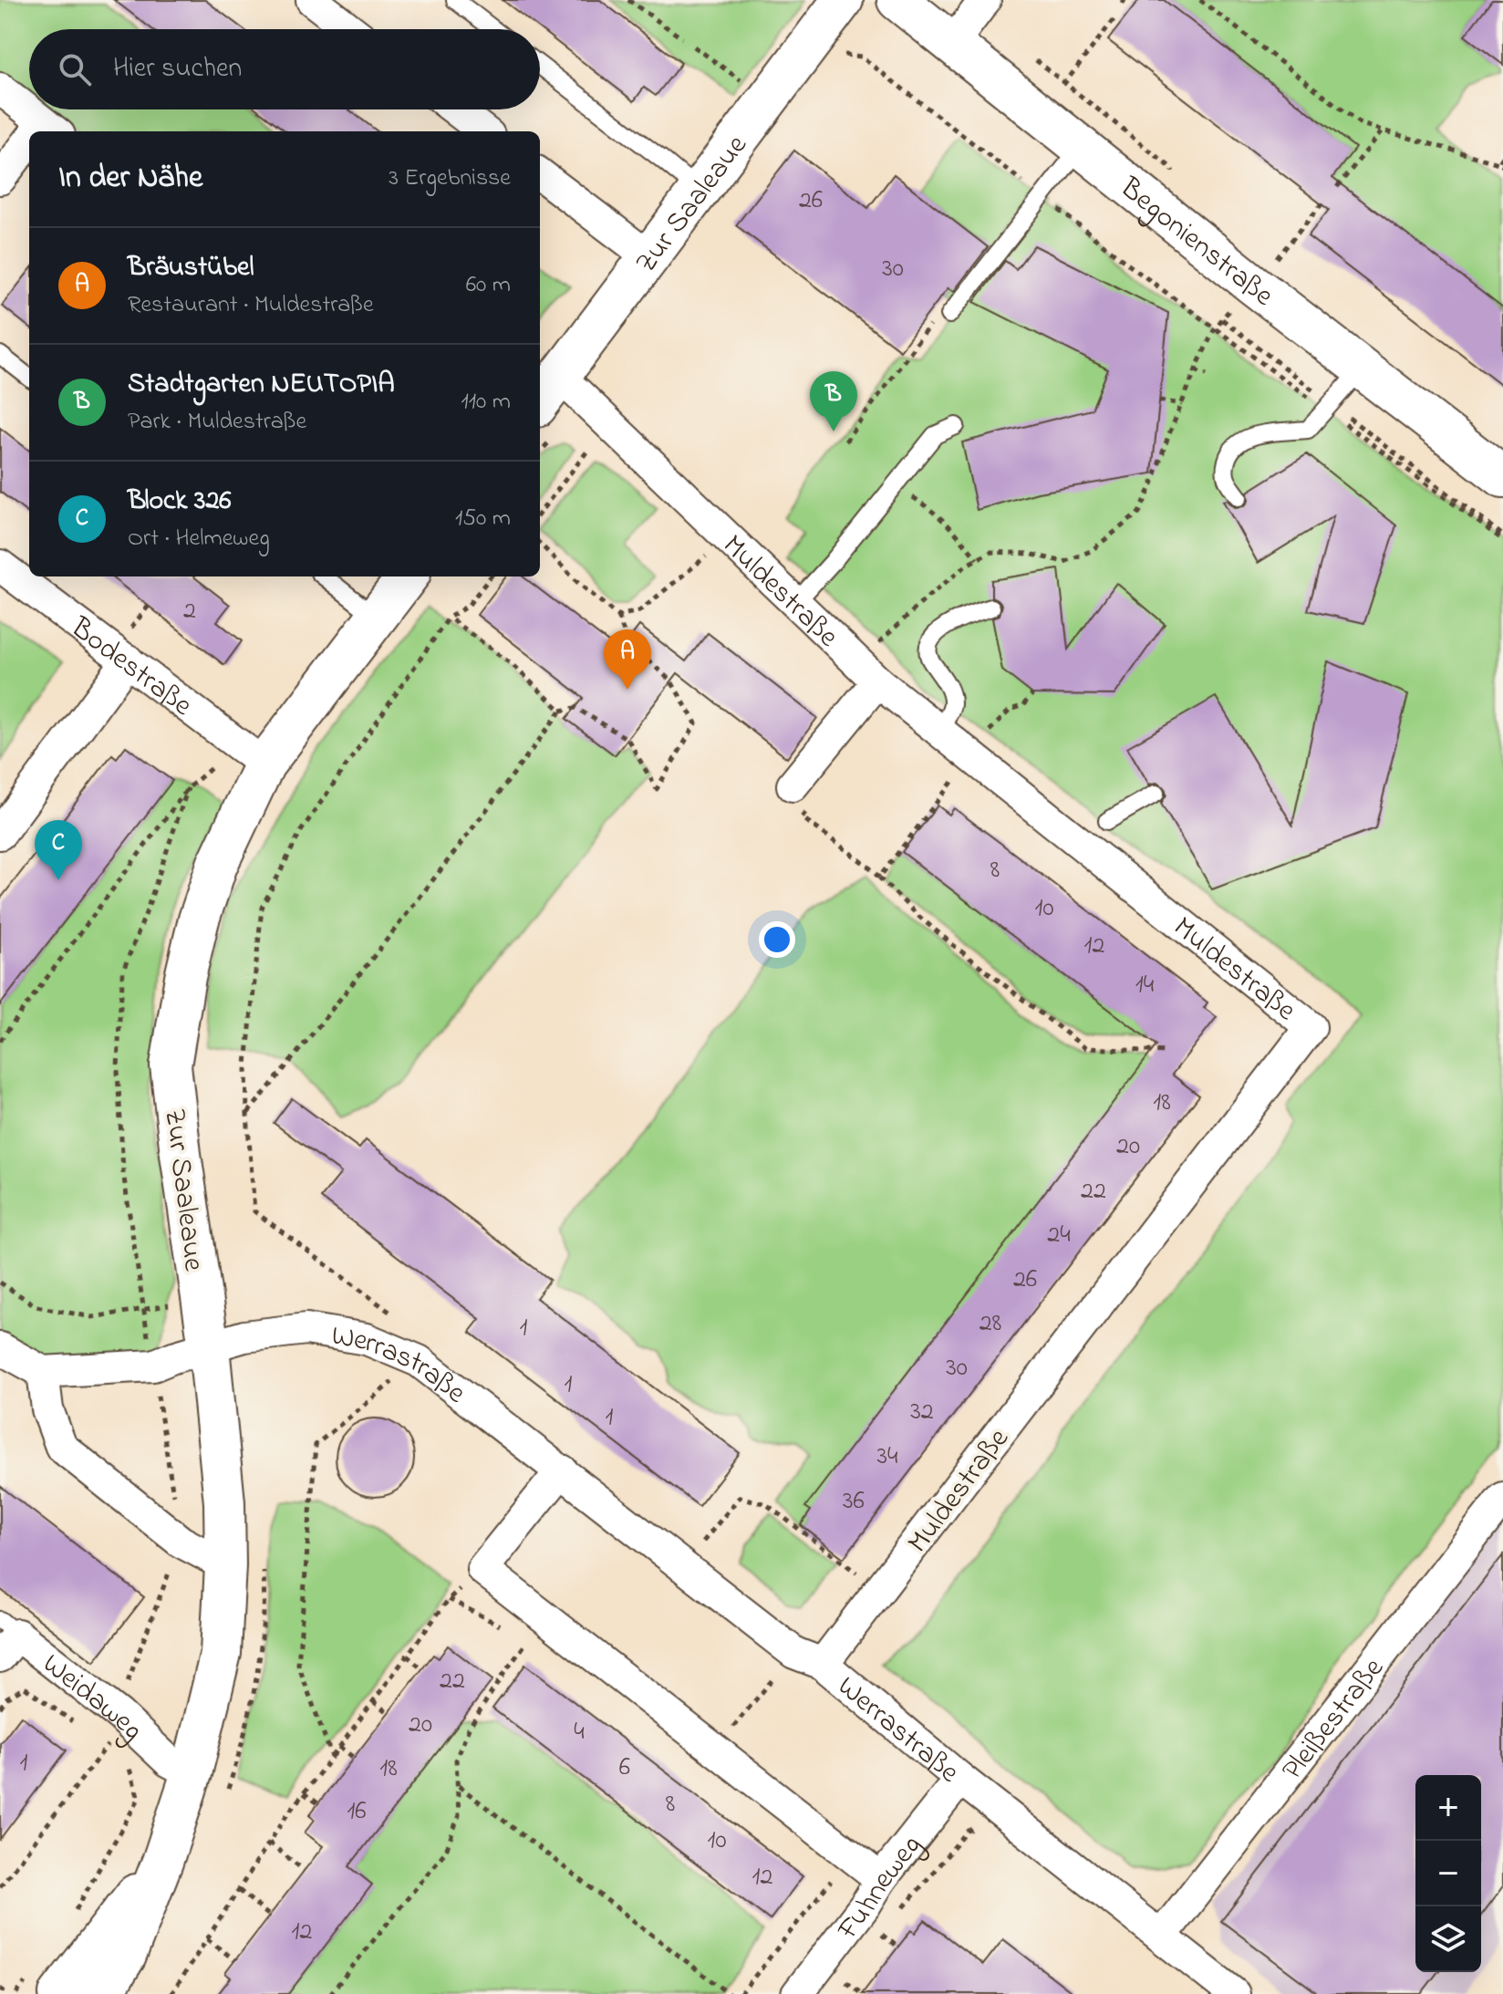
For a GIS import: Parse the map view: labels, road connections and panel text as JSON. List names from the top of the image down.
{
  "streets": {
    "street": [
      "Zur Saaleaue",
      "Begonienstraße",
      "Muldestraße",
      "Bodestraße",
      "Werrastraße",
      "Weidaweg",
      "Pleißestraße",
      "Fuhneweg"
    ]
  },
  "crossings": [
    ["Zur Saaleaue", "Muldestraße"],
    ["Zur Saaleaue", "Bodestraße"],
    ["Zur Saaleaue", "Werrastraße"],
    ["Zur Saaleaue", "Weidaweg"],
    ["Muldestraße", "Werrastraße"],
    ["Werrastraße", "Pleißestraße"],
    ["Werrastraße", "Fuhneweg"]
  ],
  "house_numbers": [
    "26",
    "30",
    "2",
    "8",
    "10",
    "12",
    "14",
    "18",
    "20",
    "22",
    "24",
    "26",
    "28",
    "1",
    "30",
    "1",
    "32",
    "1",
    "34",
    "36",
    "22",
    "20",
    "4",
    "1",
    "6",
    "18",
    "8",
    "16",
    "10",
    "12",
    "12"
  ],
  "page": {
    "search": "Hier suchen",
    "heading": ["In der Nähe", "3 Ergebnisse"],
    "list": [
      {
        "mark": "A",
        "name": "Bräustübel",
        "note": "Restaurant · Muldestraße",
        "value": "60 m"
      },
      {
        "mark": "B",
        "name": "Stadtgarten NEUTOPIA",
        "note": "Park · Muldestraße",
        "value": "110 m"
      },
      {
        "mark": "C",
        "name": "Block 326",
        "note": "Ort · Helmeweg",
        "value": "150 m"
      }
    ],
    "pins": ["B", "A", "C"],
    "map_buttons": ["+", "−"]
  }
}
